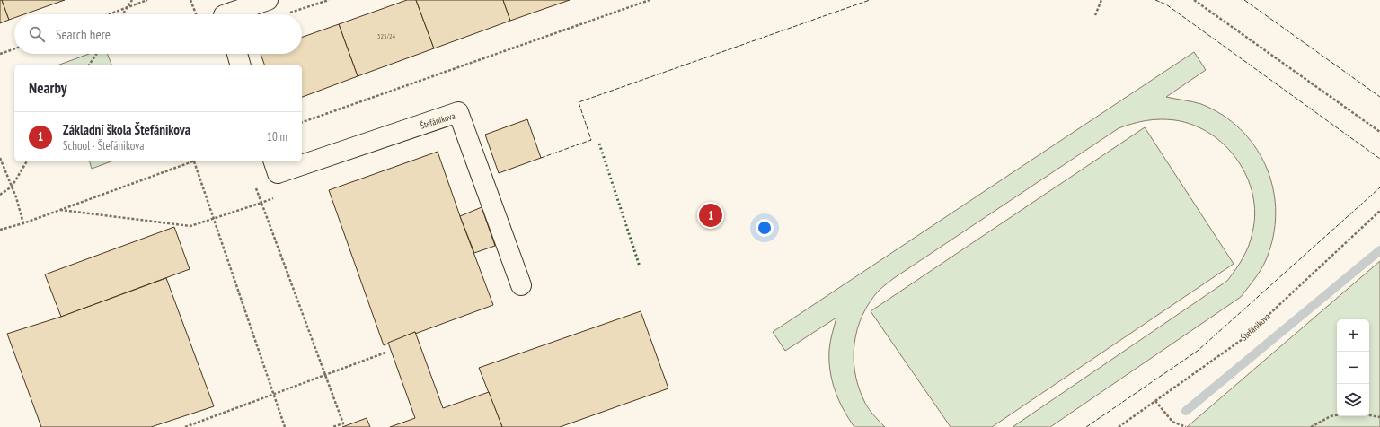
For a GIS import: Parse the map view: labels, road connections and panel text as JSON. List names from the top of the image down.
{
  "streets": {
    "street": ["Štefánikova"]
  },
  "house_numbers": ["325/24"],
  "page": {
    "search": "Search here",
    "heading": "Nearby",
    "list": [
      {
        "mark": "1",
        "name": "Základní škola Štefánikova",
        "note": "School · Štefánikova",
        "value": "10 m"
      }
    ],
    "pins": "1",
    "map_buttons": ["+", "−"]
  }
}
